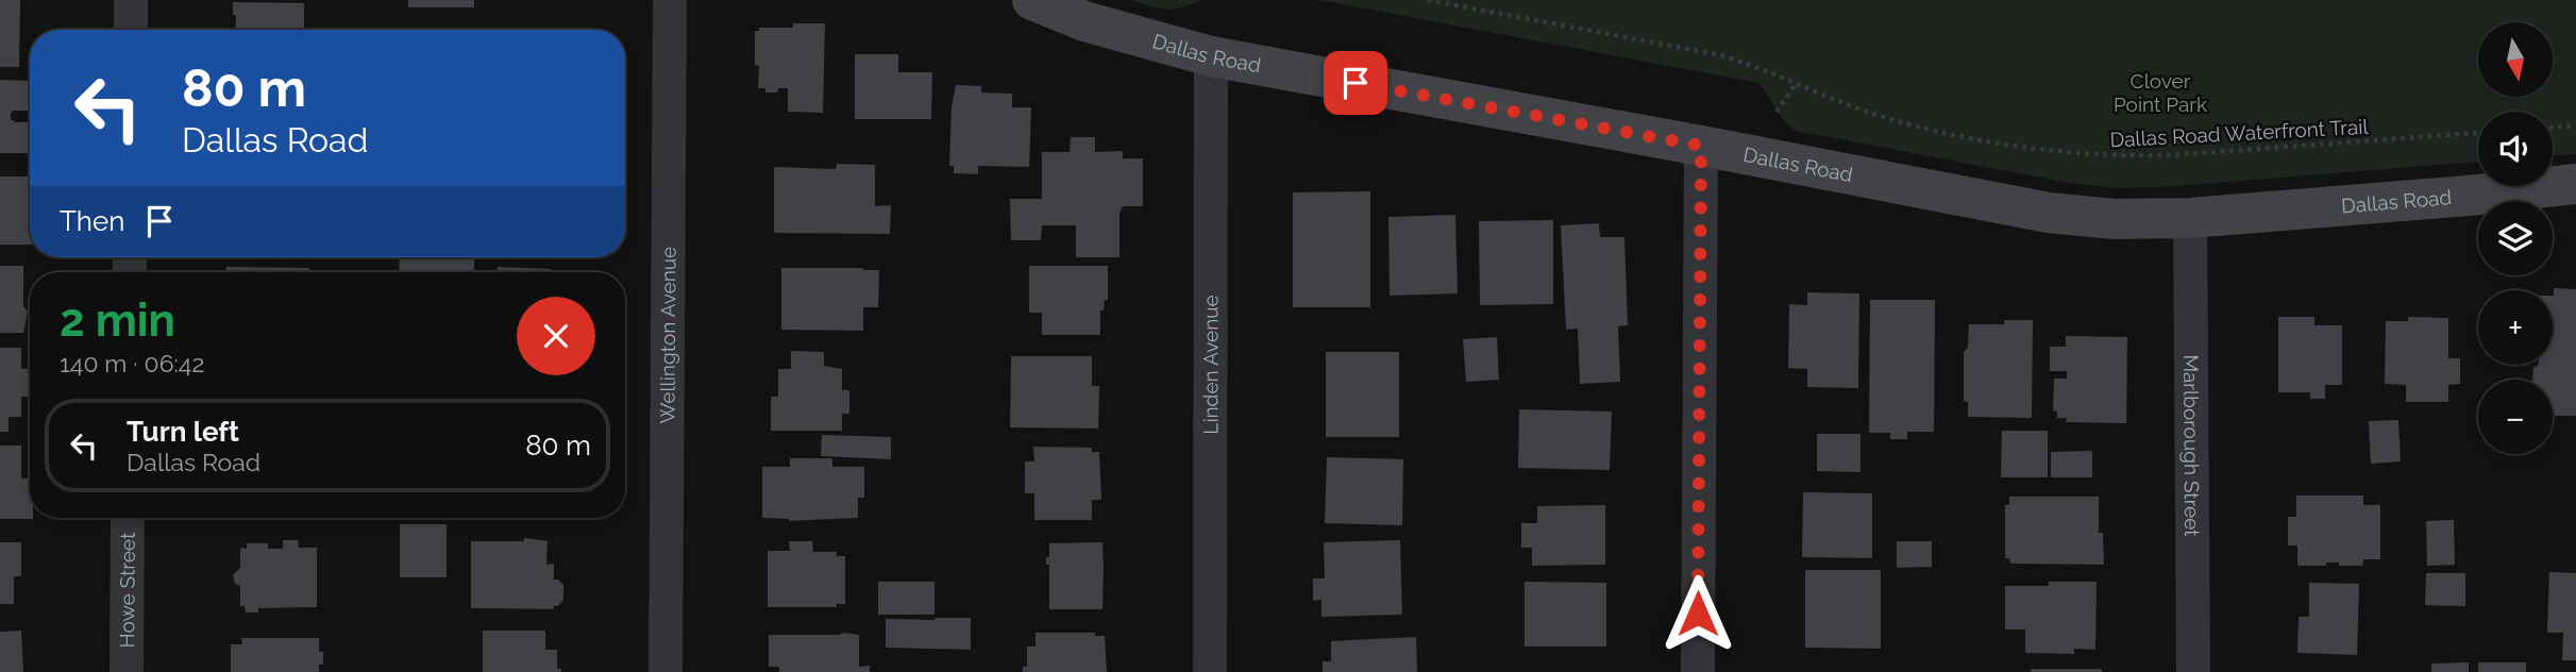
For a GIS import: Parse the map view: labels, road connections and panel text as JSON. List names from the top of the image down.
{
  "streets": {
    "main road": ["Dallas Road"],
    "street": [
      "Wellington Avenue",
      "Linden Avenue",
      "Marlborough Street",
      "Howe Street"
    ],
    "path": ["Dallas Road Waterfront Trail"]
  },
  "crossings": [
    ["Dallas Road", "Linden Avenue"],
    ["Dallas Road", "Marlborough Street"]
  ],
  "parks": ["Clover Point Park"],
  "north": "bottom",
  "page": {
    "map_buttons": ["+", "−"],
    "turn": ["80 m", "Dallas Road"],
    "then": "Then",
    "heading": ["2 min", "140 m · 06:42"],
    "list": [
      {
        "name": "Turn left",
        "note": "Dallas Road",
        "value": "80 m"
      }
    ]
  }
}
